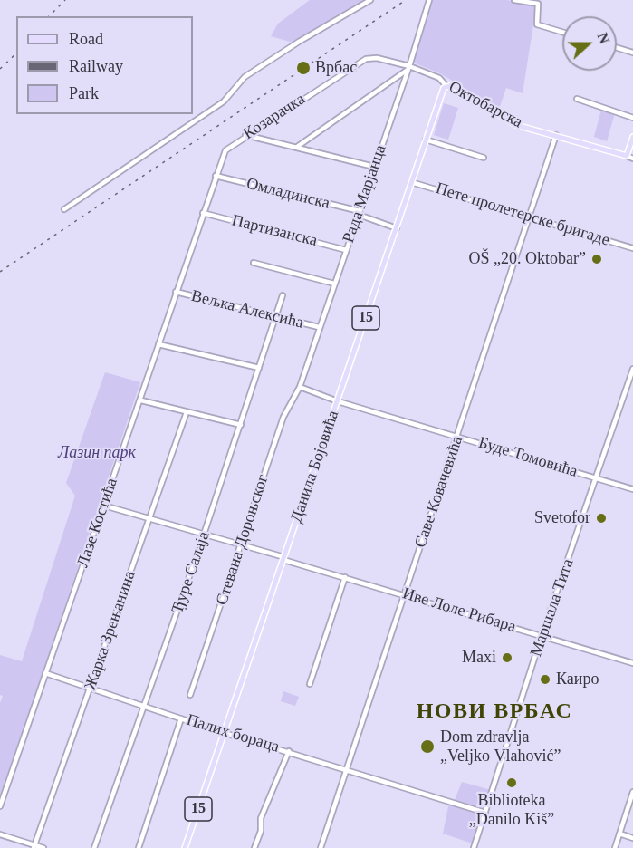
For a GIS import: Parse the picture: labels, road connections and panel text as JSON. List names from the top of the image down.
{
  "streets": {
    "main road": ["Октобарска", "15", "Данила Бојовића"],
    "street": [
      "Козарачка",
      "Омладинска",
      "Рада Марјанца",
      "Пете пролетерске бригаде",
      "Партизанска",
      "Вељка Алексића",
      "Буде Томовића",
      "Саве Ковачевића",
      "Лазе Костића",
      "Стевана Дороњског",
      "Ђуре Салаја",
      "Маршала Тита",
      "Иве Лоле Рибара",
      "Жарка Зрењанина",
      "Палих бораца"
    ]
  },
  "crossings": [
    ["Октобарска", "Козарачка"],
    ["Октобарска", "Рада Марјанца"],
    ["Октобарска", "Данила Бојовића"],
    ["Октобарска", "Саве Ковачевића"],
    ["Козарачка", "Рада Марјанца"],
    ["Козарачка", "Лазе Костића"],
    ["Омладинска", "Рада Марјанца"],
    ["Омладинска", "Данила Бојовића"],
    ["Омладинска", "Лазе Костића"],
    ["Рада Марјанца", "Партизанска"],
    ["Рада Марјанца", "Вељка Алексића"],
    ["Рада Марјанца", "Буде Томовића"],
    ["Рада Марјанца", "Стевана Дороњског"],
    ["Пете пролетерске бригаде", "Данила Бојовића"],
    ["Пете пролетерске бригаде", "Саве Ковачевића"],
    ["Партизанска", "Лазе Костића"],
    ["Вељка Алексића", "Лазе Костића"],
    ["Вељка Алексића", "Ђуре Салаја"],
    ["Буде Томовића", "Данила Бојовића"],
    ["Буде Томовића", "Саве Ковачевића"],
    ["Буде Томовића", "Стевана Дороњског"],
    ["Буде Томовића", "Маршала Тита"],
    ["Данила Бојовића", "Иве Лоле Рибара"],
    ["Данила Бојовића", "Палих бораца"],
    ["Саве Ковачевића", "Иве Лоле Рибара"],
    ["Саве Ковачевића", "Палих бораца"],
    ["Лазе Костића", "Иве Лоле Рибара"],
    ["Лазе Костића", "Палих бораца"],
    ["Стевана Дороњског", "Иве Лоле Рибара"],
    ["Ђуре Салаја", "Иве Лоле Рибара"],
    ["Ђуре Салаја", "Палих бораца"],
    ["Маршала Тита", "Иве Лоле Рибара"],
    ["Маршала Тита", "Палих бораца"],
    ["Иве Лоле Рибара", "Жарка Зрењанина"],
    ["Жарка Зрењанина", "Палих бораца"]
  ],
  "districts": ["НОВИ ВРБАС"],
  "parks": ["Лазин парк"],
  "places": [
    "Врбас",
    "OŠ „20. Oktobar”",
    "Svetofor",
    "Maxi",
    "Каиро",
    "Dom zdravlja „Veljko Vlahović”",
    "Biblioteka „Danilo Kiš”"
  ],
  "legend": ["Road", "Railway", "Park"],
  "north": "right"
}
